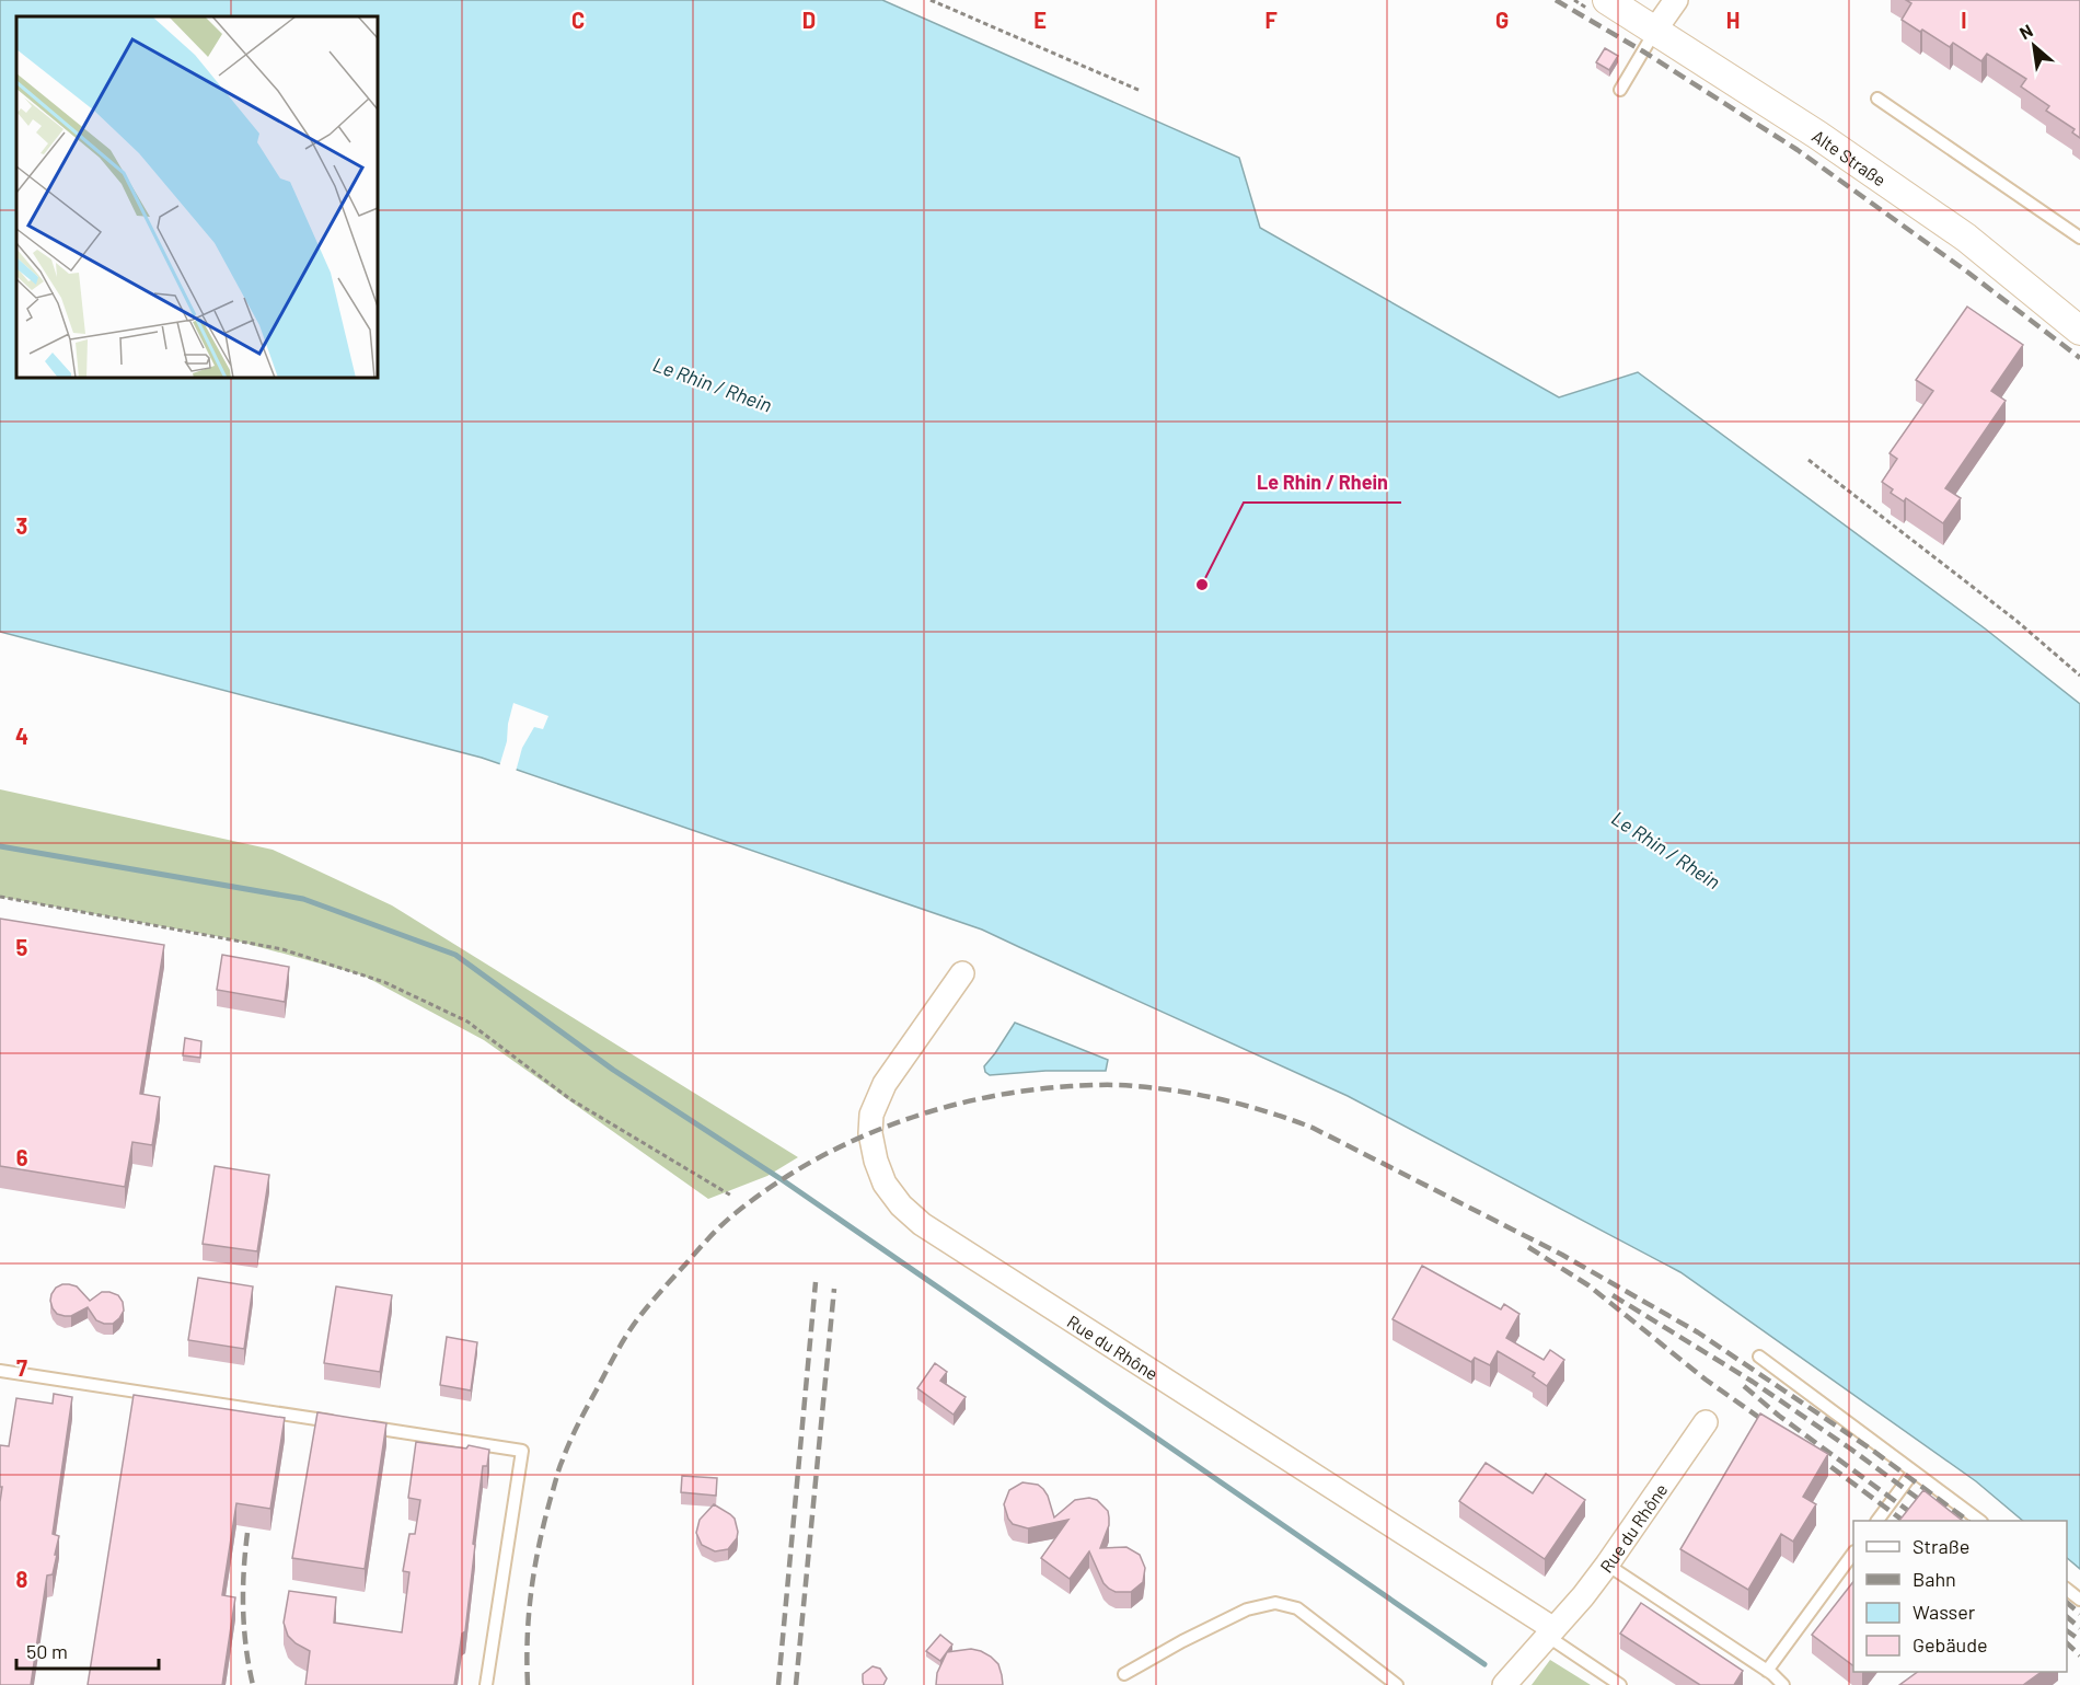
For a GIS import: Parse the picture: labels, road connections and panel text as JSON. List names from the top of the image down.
{
  "streets": {
    "street": ["Alte Straße", "Rue du Rhône"]
  },
  "water": ["Le Rhin / Rhein"],
  "places": ["Le Rhin / Rhein"],
  "legend": [
    "Straße",
    "Bahn",
    "Wasser",
    "Gebäude"
  ],
  "scale_bar": "50 m",
  "north": "top left",
  "grid": {
    "columns": [
      "C",
      "D",
      "E",
      "F",
      "G",
      "H",
      "I"
    ],
    "rows": [
      "3",
      "4",
      "5",
      "6",
      "7",
      "8"
    ]
  }
}
